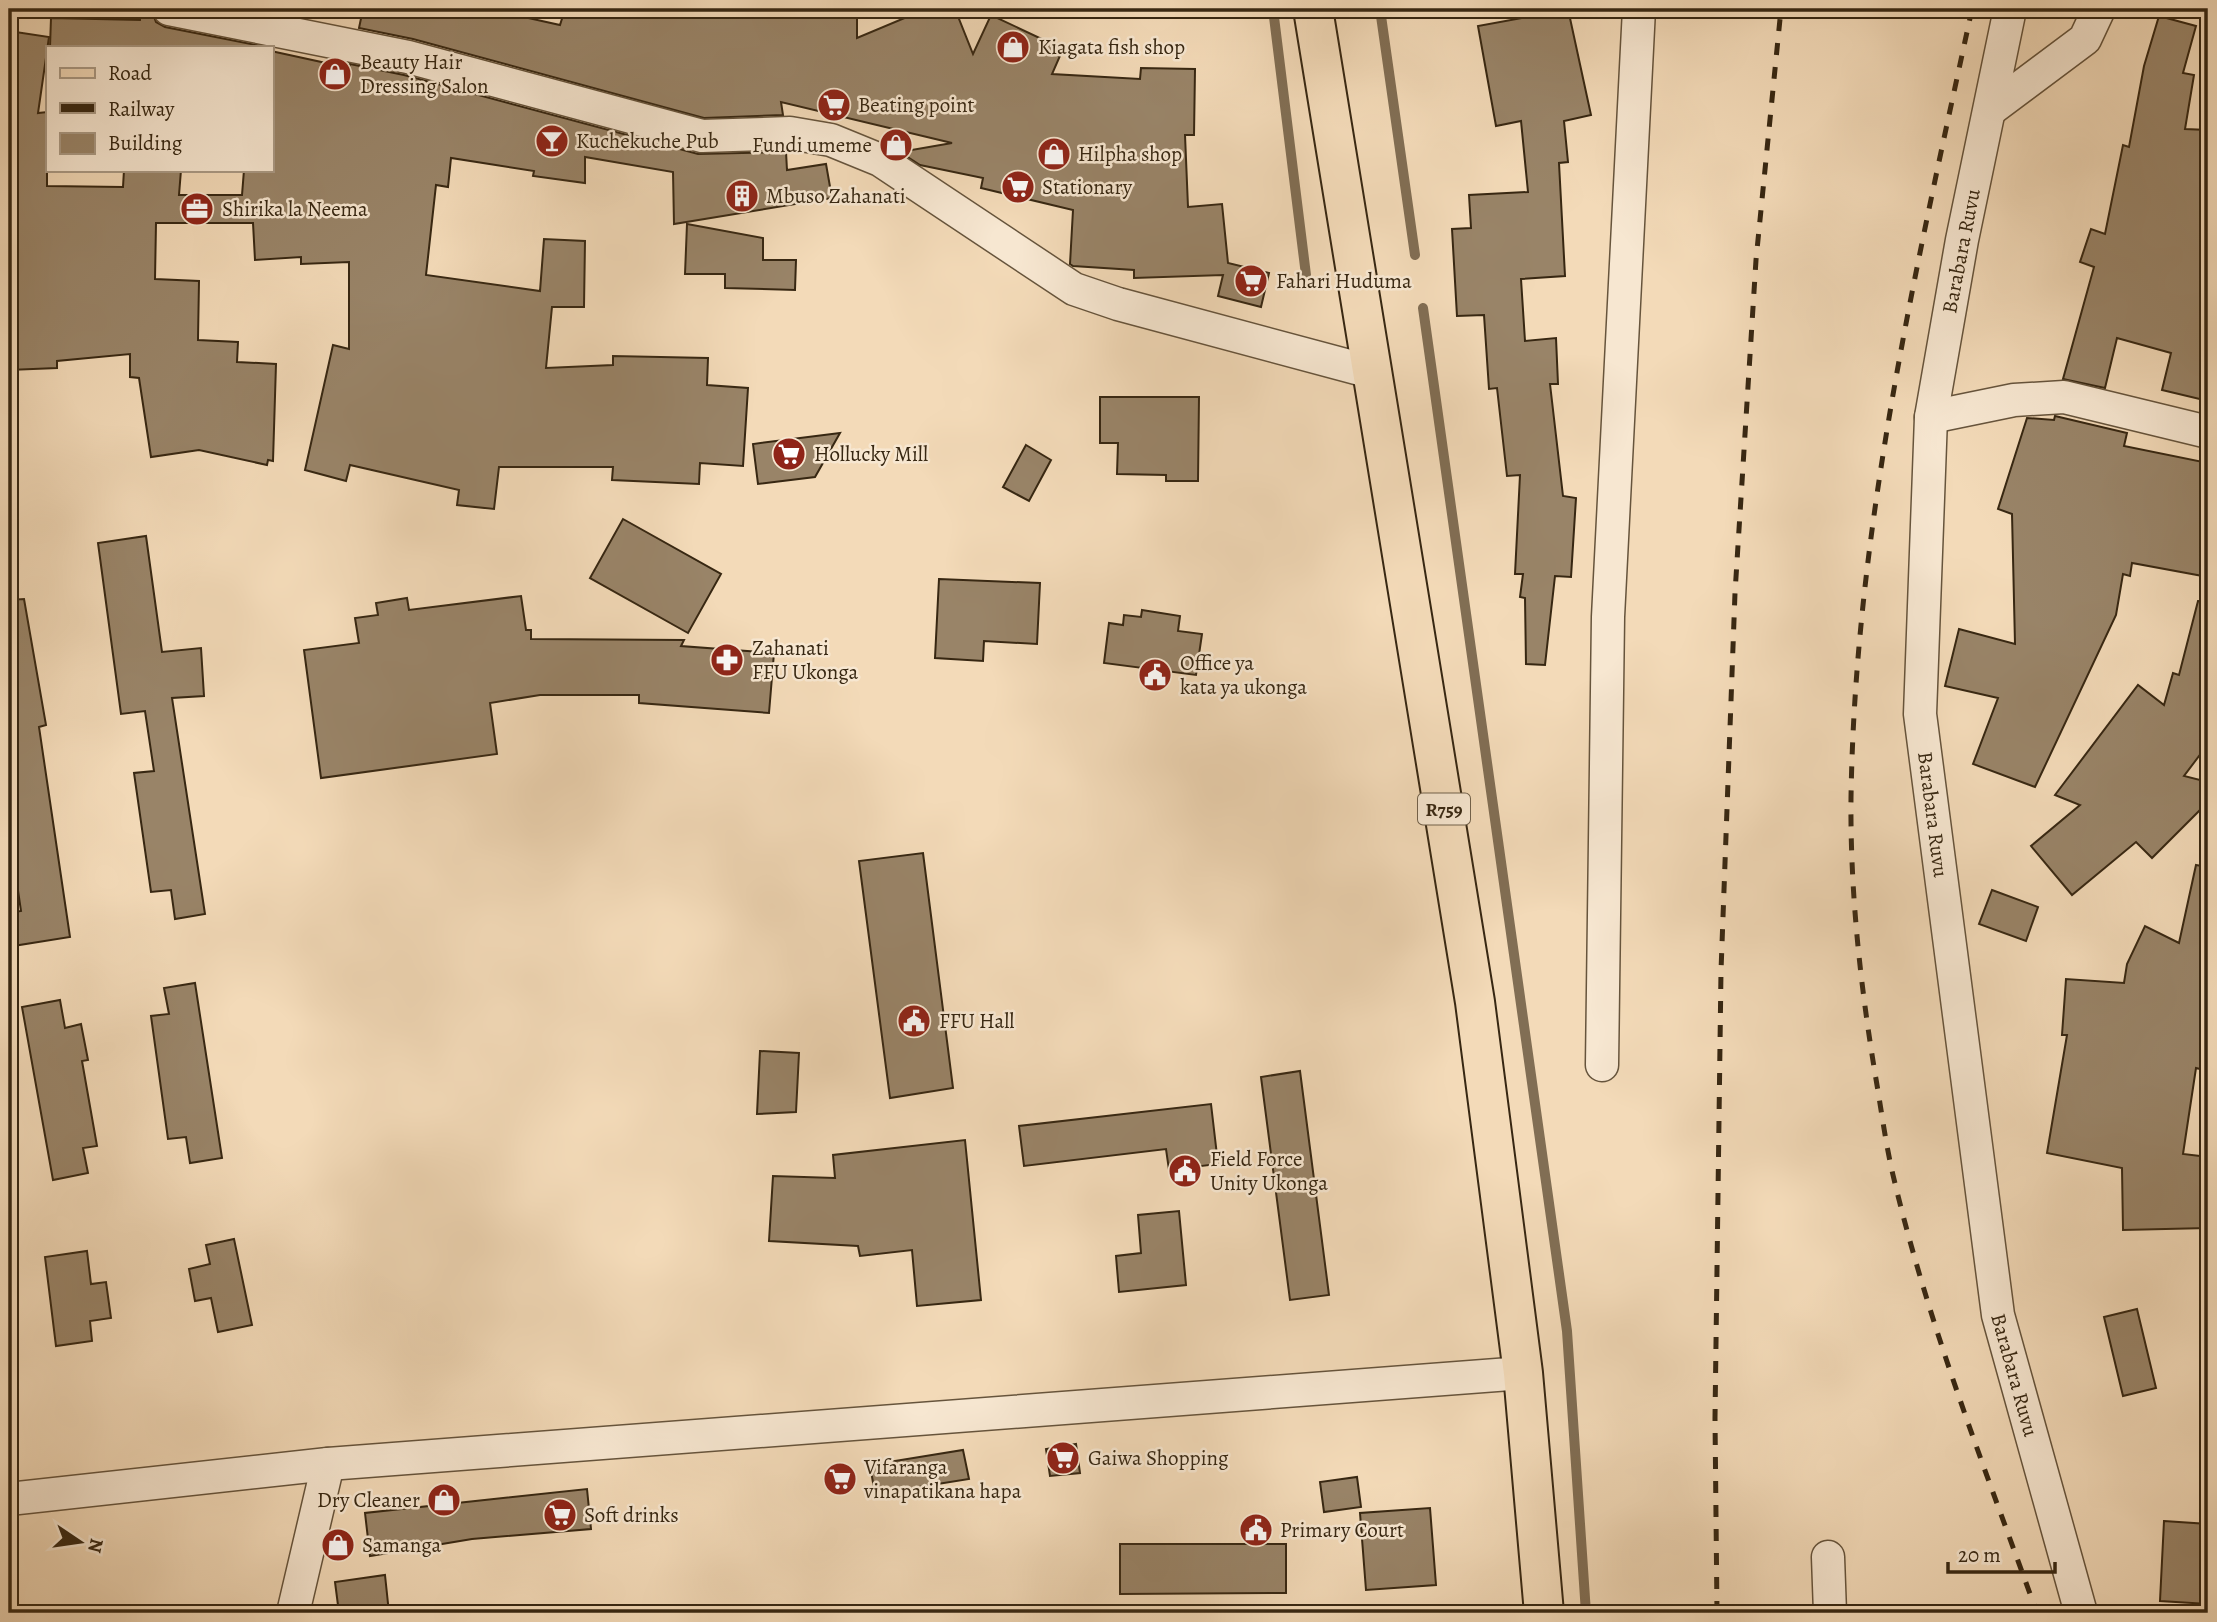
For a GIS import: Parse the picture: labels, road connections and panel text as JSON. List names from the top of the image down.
{
  "streets": {
    "main road": ["R759"],
    "street": ["Barabara Ruvu"]
  },
  "places": {
    "shop": [
      "Kiagata fish shop",
      "Beauty Hair Dressing Salon",
      "Fundi umeme",
      "Hilpha shop",
      "Dry Cleaner",
      "Samanga"
    ],
    "supermarket": [
      "Beating point",
      "Stationary",
      "Fahari Huduma",
      "Hollucky Mill",
      "Gaiwa Shopping",
      "Vifaranga vinapatikana hapa",
      "Soft drinks"
    ],
    "bar": ["Kuchekuche Pub"],
    "building": ["Mbuso Zahanati"],
    "office": ["Shirika la Neema"],
    "pharmacy": ["Zahanati FFU Ukonga"],
    "public building": [
      "Office ya kata ya ukonga",
      "FFU Hall",
      "Field Force Unity Ukonga",
      "Primary Court"
    ]
  },
  "legend": ["Road", "Railway", "Building"],
  "scale_bar": "20 m",
  "north": "right"
}
